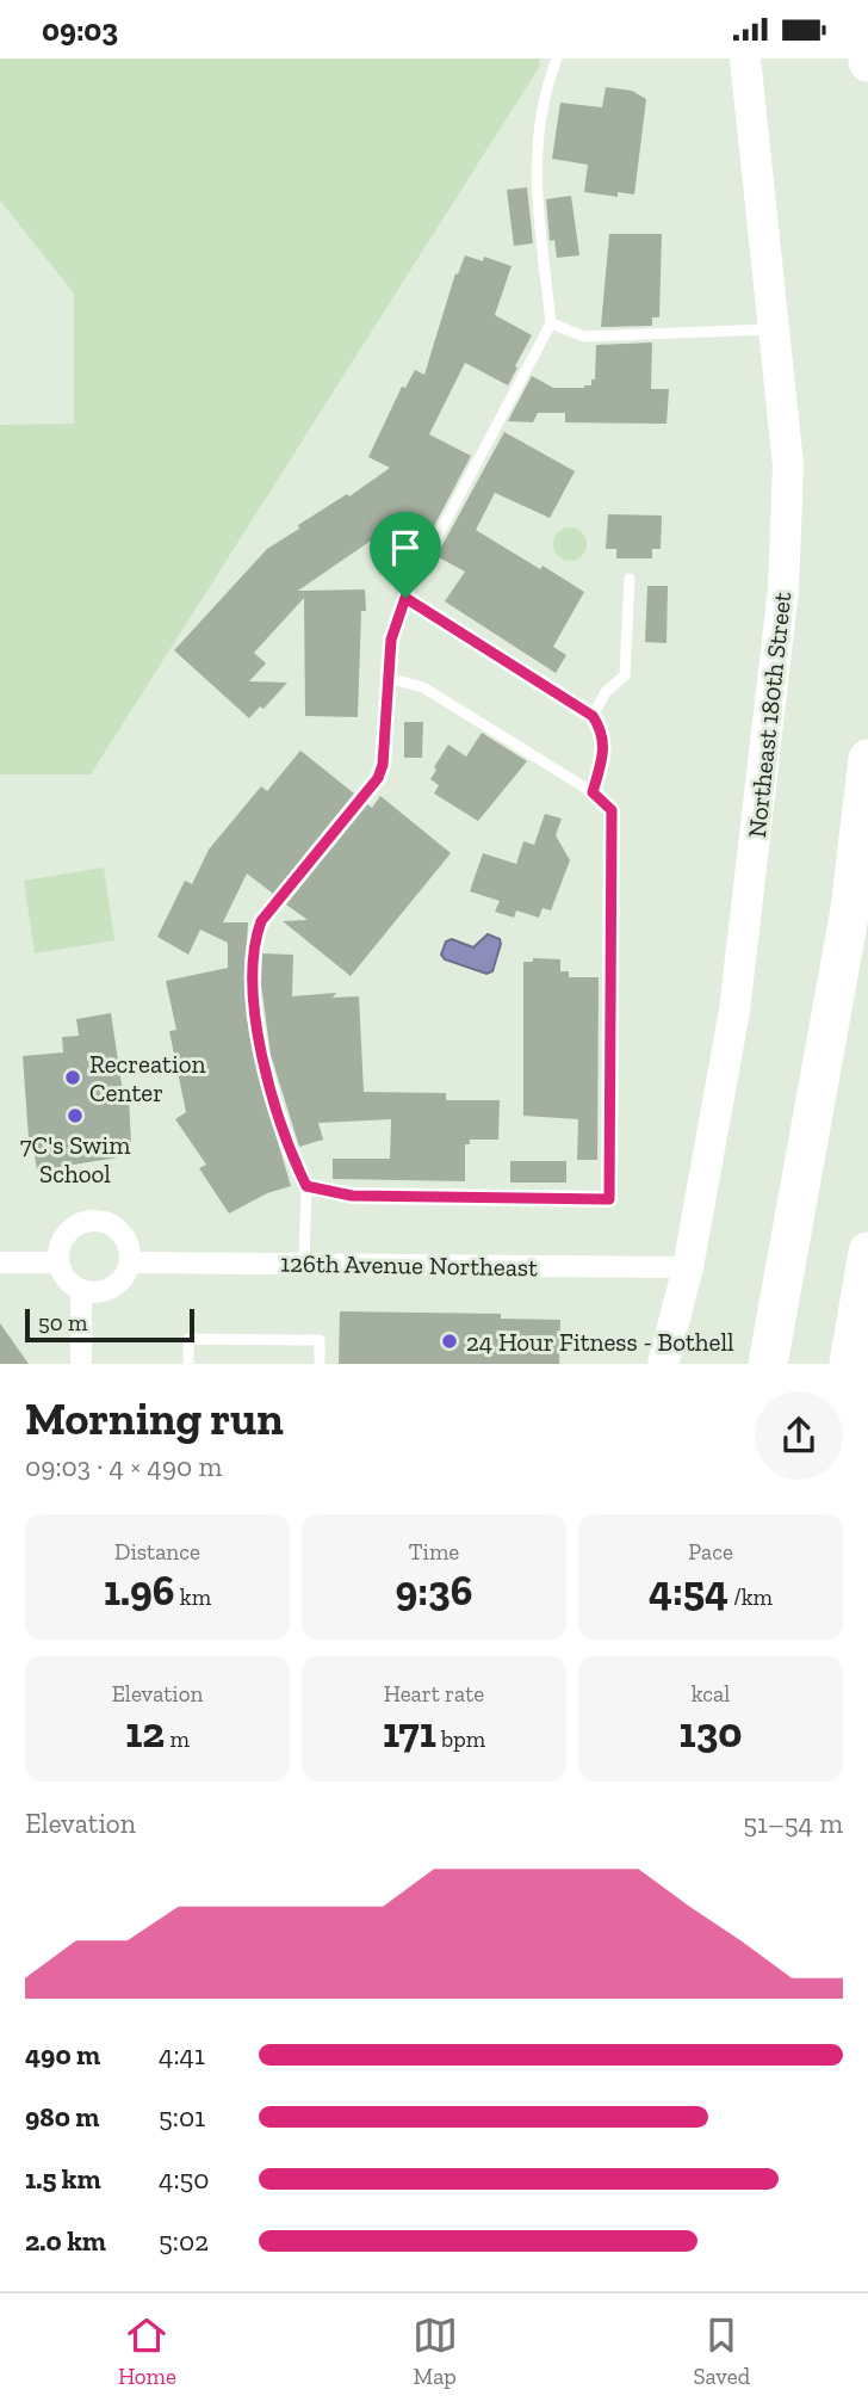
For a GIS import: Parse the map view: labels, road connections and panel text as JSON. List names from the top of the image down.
{
  "streets": {
    "main road": ["Northeast 180th Street"],
    "street": ["126th Avenue Northeast"]
  },
  "crossings": [
    ["Northeast 180th Street", "126th Avenue Northeast"]
  ],
  "places": ["Recreation Center", "7C's Swim School", "24 Hour Fitness - Bothell"],
  "scale_bar": "50 m",
  "page": {
    "status": "09:03",
    "scale": "50 m",
    "heading": ["Morning run", "09:03 · 4 × 490 m"],
    "stats": [
      ["Distance", "1.96 km"],
      ["Time", "9:36"],
      ["Pace", "4:54 /km"],
      ["Elevation", "12 m"],
      ["Heart rate", "171 bpm"],
      ["kcal", "130"]
    ],
    "chart": ["Elevation", "51–54 m"],
    "list": [
      {
        "name": "490 m",
        "note": "4:41"
      },
      {
        "name": "980 m",
        "note": "5:01"
      },
      {
        "name": "1.5 km",
        "note": "4:50"
      },
      {
        "name": "2.0 km",
        "note": "5:02"
      }
    ],
    "tabs": ["Home", "Map", "Saved"]
  }
}
